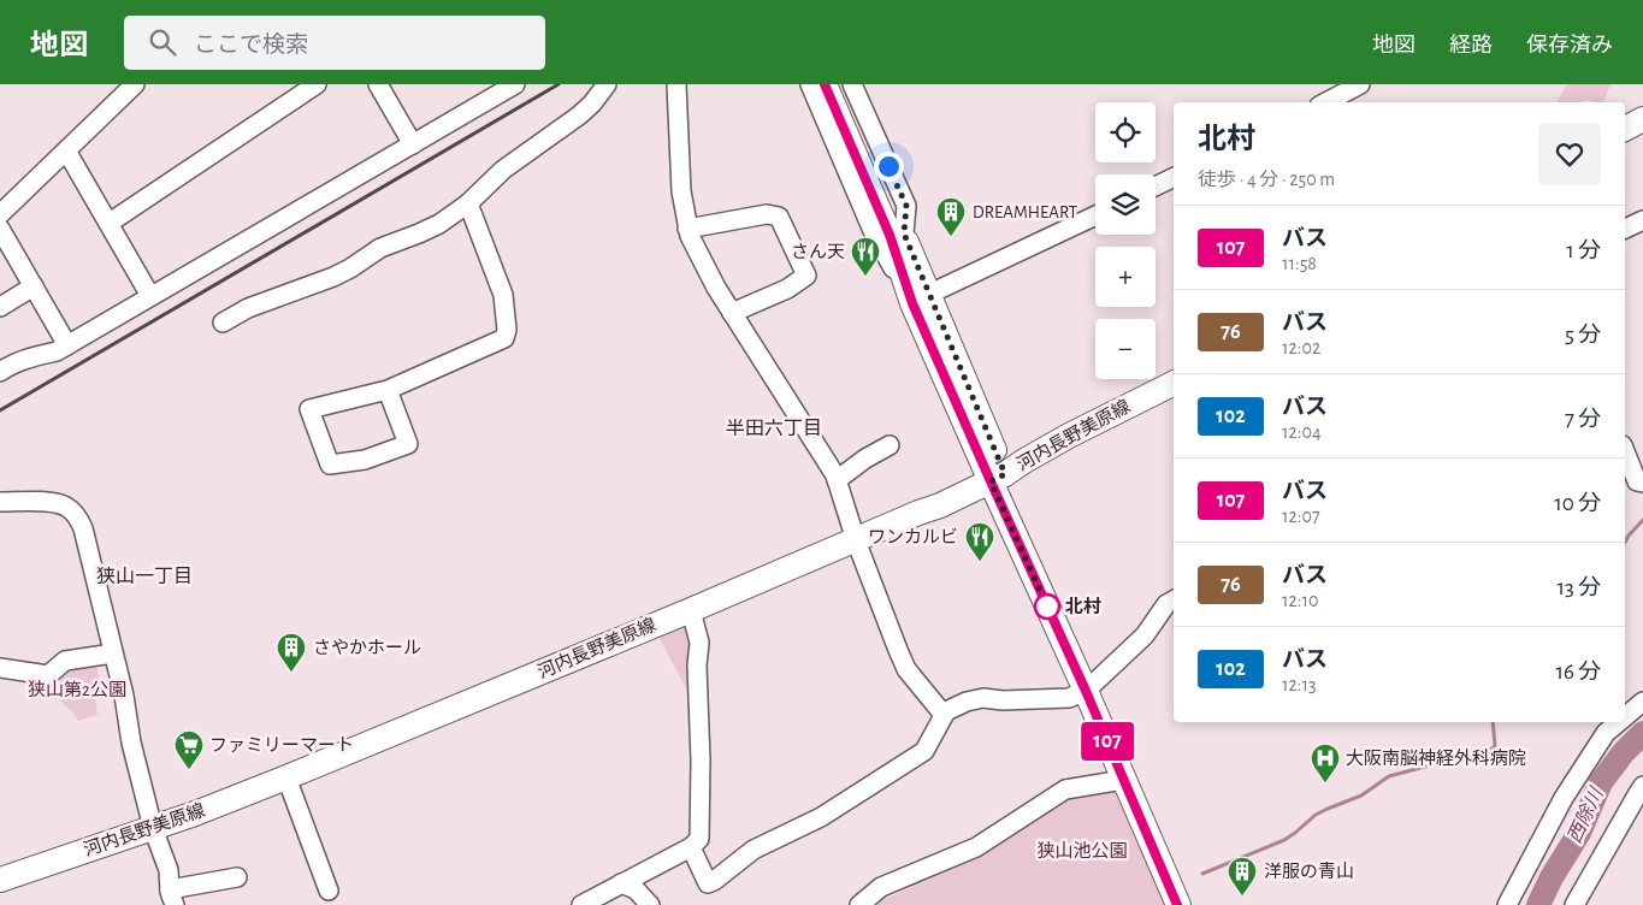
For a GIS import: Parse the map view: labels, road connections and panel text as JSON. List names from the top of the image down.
{
  "streets": {
    "main road": ["河内長野美原線"]
  },
  "districts": ["半田六丁目", "狭山一丁目"],
  "water": ["西除川"],
  "parks": ["狭山第2公園", "狭山池公園"],
  "places": {
    "building": ["DREAMHEART", "さやかホール", "洋服の青山"],
    "restaurant": ["さん天", "ワンカルビ"],
    "other": ["北村"],
    "supermarket": ["ファミリーマート"],
    "hospital": ["大阪南脳神経外科病院"]
  },
  "lines": ["bus line 107"],
  "page": {
    "header": "地図",
    "search": "ここで検索",
    "nav": ["地図", "経路", "保存済み"],
    "on_map": "107",
    "map_buttons": ["+", "−"],
    "heading": ["北村", "徒歩 · 4 分 · 250 m"],
    "list": [
      {
        "mark": "107",
        "name": "バス",
        "note": "11:58",
        "value": "1 分"
      },
      {
        "mark": "76",
        "name": "バス",
        "note": "12:02",
        "value": "5 分"
      },
      {
        "mark": "102",
        "name": "バス",
        "note": "12:04",
        "value": "7 分"
      },
      {
        "mark": "107",
        "name": "バス",
        "note": "12:07",
        "value": "10 分"
      },
      {
        "mark": "76",
        "name": "バス",
        "note": "12:10",
        "value": "13 分"
      },
      {
        "mark": "102",
        "name": "バス",
        "note": "12:13",
        "value": "16 分"
      }
    ]
  }
}
